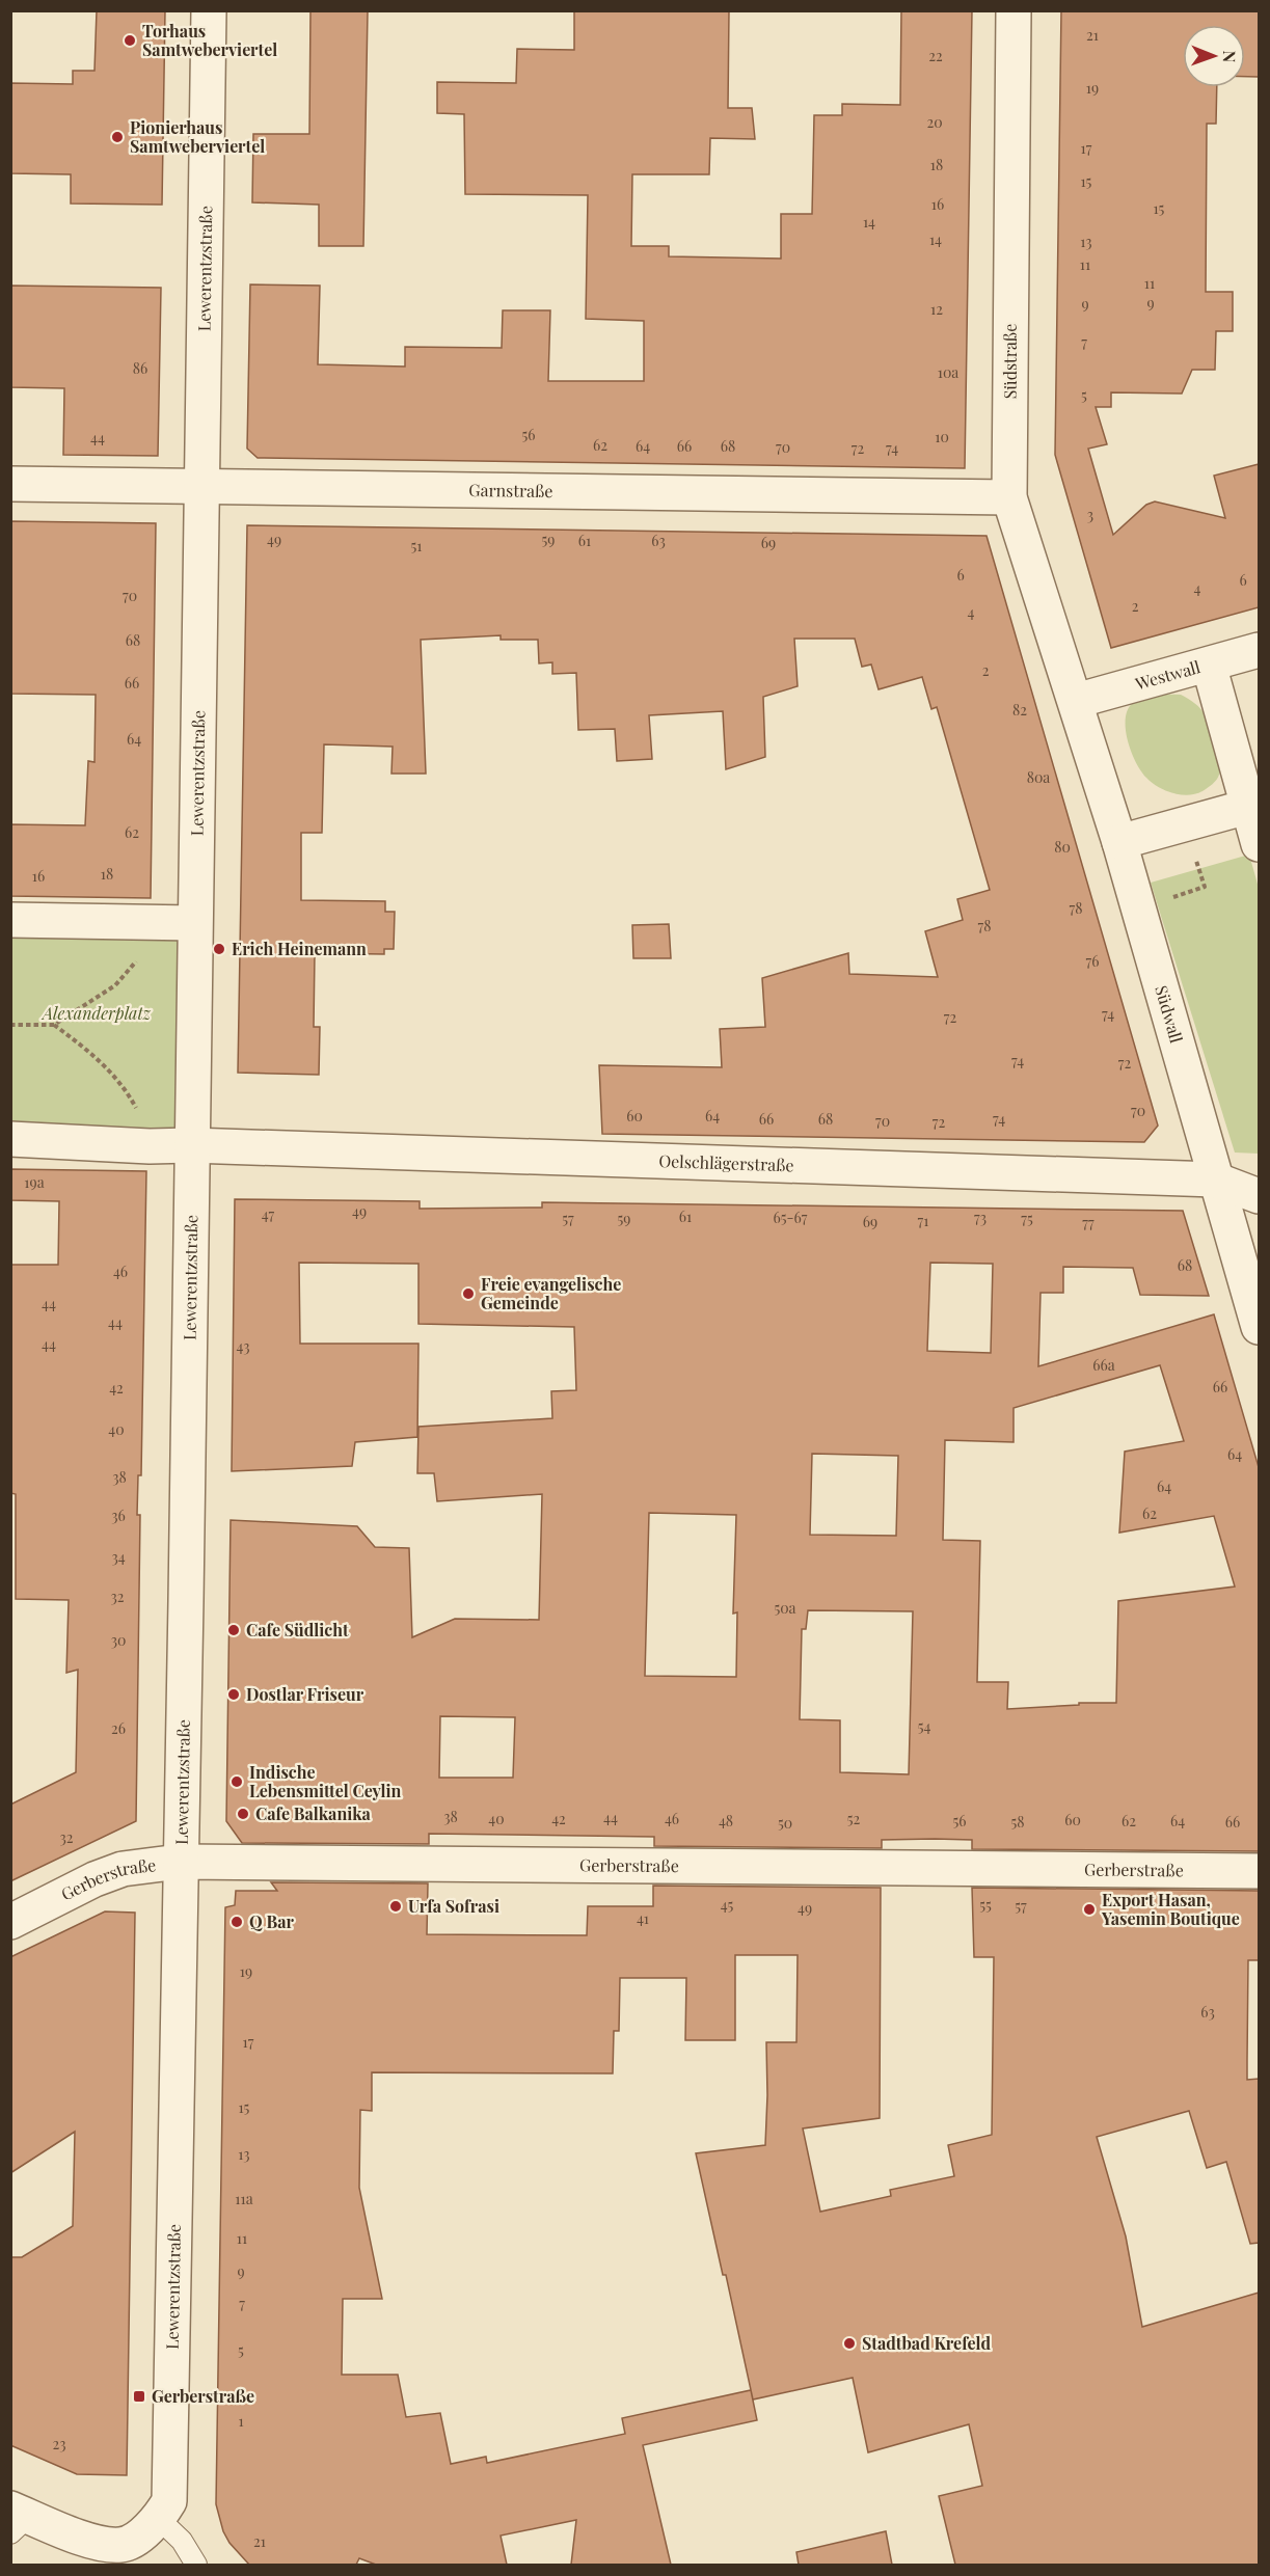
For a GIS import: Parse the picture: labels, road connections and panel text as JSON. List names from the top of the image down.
{
  "streets": {
    "street": [
      "Lewerentzstraße",
      "Südstraße",
      "Garnstraße",
      "Westwall",
      "Südwall",
      "Oelschlägerstraße",
      "Gerberstraße"
    ]
  },
  "crossings": [
    ["Lewerentzstraße", "Garnstraße"],
    ["Lewerentzstraße", "Oelschlägerstraße"],
    ["Lewerentzstraße", "Gerberstraße"],
    ["Südstraße", "Garnstraße"],
    ["Südstraße", "Westwall"],
    ["Südstraße", "Südwall"],
    ["Westwall", "Südwall"],
    ["Südwall", "Oelschlägerstraße"]
  ],
  "parks": ["Alexanderplatz"],
  "places": {
    "other": [
      "Torhaus Samtweberviertel",
      "Pionierhaus Samtweberviertel",
      "Erich Heinemann",
      "Freie evangelische Gemeinde",
      "Cafe Südlicht",
      "Dostlar Friseur",
      "Indische Lebensmittel Ceylin",
      "Cafe Balkanika",
      "Urfa Sofrasi",
      "Export Hasan, Yasemin Boutique",
      "Q Bar",
      "Stadtbad Krefeld"
    ],
    "transit": ["Gerberstraße"]
  },
  "house_numbers": [
    "21",
    "22",
    "19",
    "20",
    "17",
    "18",
    "15",
    "16",
    "15",
    "14",
    "14",
    "13",
    "11",
    "11",
    "9",
    "9",
    "12",
    "7",
    "86",
    "10a",
    "5",
    "56",
    "10",
    "44",
    "62",
    "64",
    "66",
    "68",
    "70",
    "72",
    "74",
    "3",
    "49",
    "59",
    "61",
    "63",
    "69",
    "51",
    "6",
    "6",
    "4",
    "70",
    "2",
    "4",
    "68",
    "2",
    "66",
    "82",
    "64",
    "80a",
    "62",
    "80",
    "18",
    "16",
    "78",
    "78",
    "76",
    "74",
    "72",
    "74",
    "72",
    "70",
    "60",
    "64",
    "66",
    "68",
    "74",
    "70",
    "72",
    "19a",
    "49",
    "47",
    "61",
    "65-67",
    "73",
    "57",
    "59",
    "75",
    "71",
    "69",
    "77",
    "68",
    "46",
    "44",
    "44",
    "44",
    "43",
    "66a",
    "66",
    "42",
    "40",
    "64",
    "38",
    "64",
    "62",
    "36",
    "34",
    "32",
    "50a",
    "30",
    "54",
    "26",
    "38",
    "44",
    "40",
    "42",
    "46",
    "52",
    "60",
    "48",
    "56",
    "62",
    "64",
    "58",
    "66",
    "50",
    "32",
    "45",
    "55",
    "57",
    "49",
    "41",
    "19",
    "63",
    "17",
    "15",
    "13",
    "11a",
    "11",
    "9",
    "7",
    "5",
    "1",
    "23",
    "21"
  ],
  "north": "right"
}
